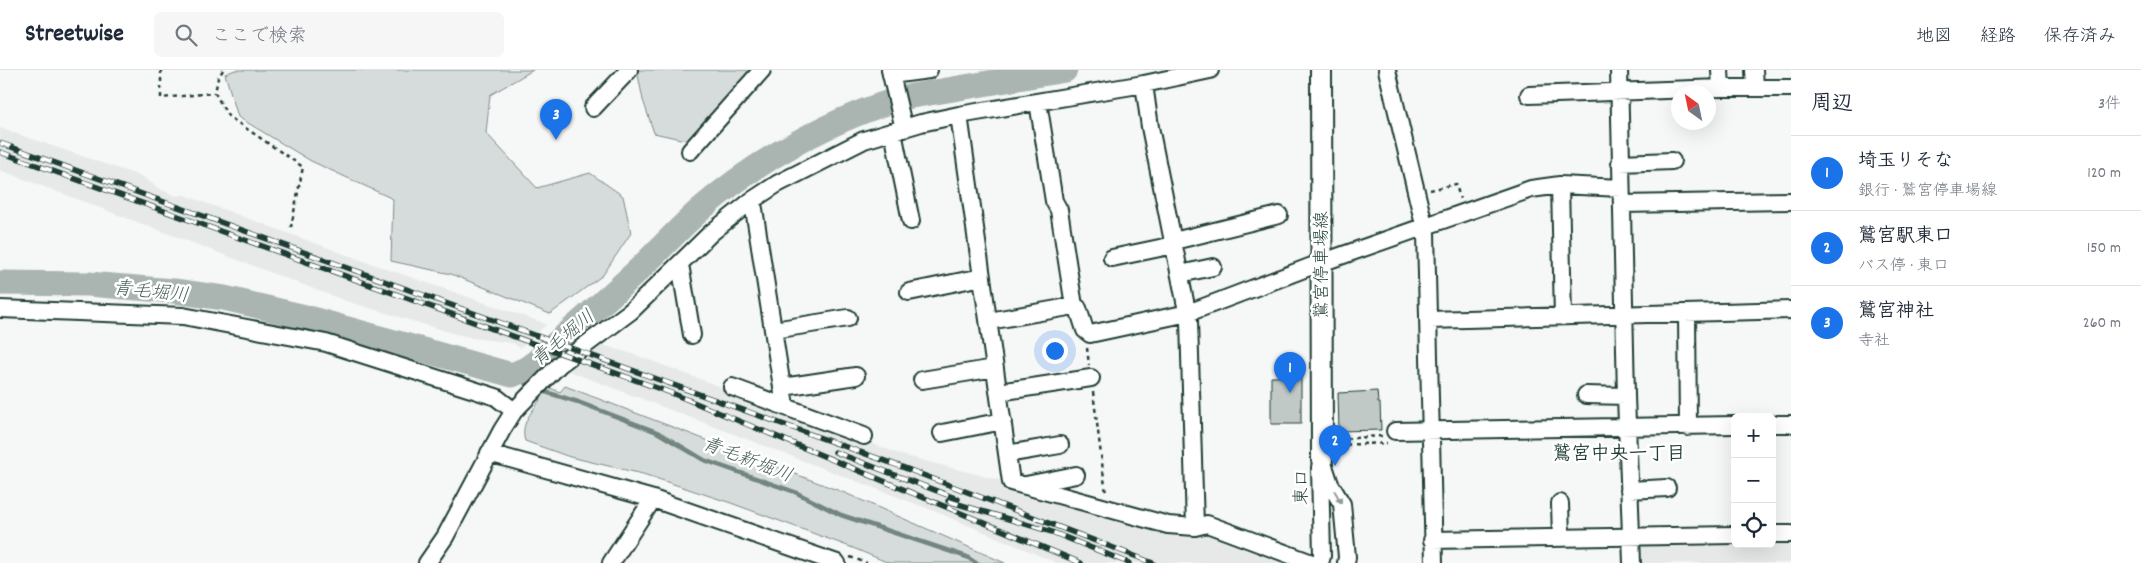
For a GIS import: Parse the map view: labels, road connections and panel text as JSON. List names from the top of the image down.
{
  "streets": {
    "main road": ["鷲宮停車場線"],
    "street": ["東口"]
  },
  "crossings": [
    ["鷲宮停車場線", "東口"]
  ],
  "districts": ["鷲宮中央一丁目"],
  "water": ["青毛堀川", "青毛新堀川"],
  "north": "top left",
  "page": {
    "header": "Streetwise",
    "search": "ここで検索",
    "nav": ["地図", "経路", "保存済み"],
    "heading": ["周辺", "3件"],
    "pins": ["3", "1", "2"],
    "list": [
      {
        "mark": "1",
        "name": "埼玉りそな",
        "note": "銀行 · 鷲宮停車場線",
        "value": "120 m"
      },
      {
        "mark": "2",
        "name": "鷲宮駅東口",
        "note": "バス停 · 東口",
        "value": "150 m"
      },
      {
        "mark": "3",
        "name": "鷲宮神社",
        "note": "寺社",
        "value": "260 m"
      }
    ],
    "map_buttons": ["+", "−"]
  }
}
